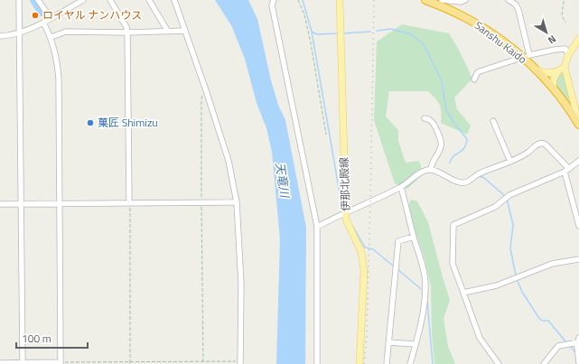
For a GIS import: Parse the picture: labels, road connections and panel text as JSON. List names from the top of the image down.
{
  "streets": {
    "highway": ["Sanshu Kaido"],
    "main road": ["伊那北殿線"]
  },
  "water": ["天竜川"],
  "places": ["ロイヤル ナンハウス", "菓匠 Shimizu"],
  "scale_bar": "100 m",
  "north": "bottom right"
}
